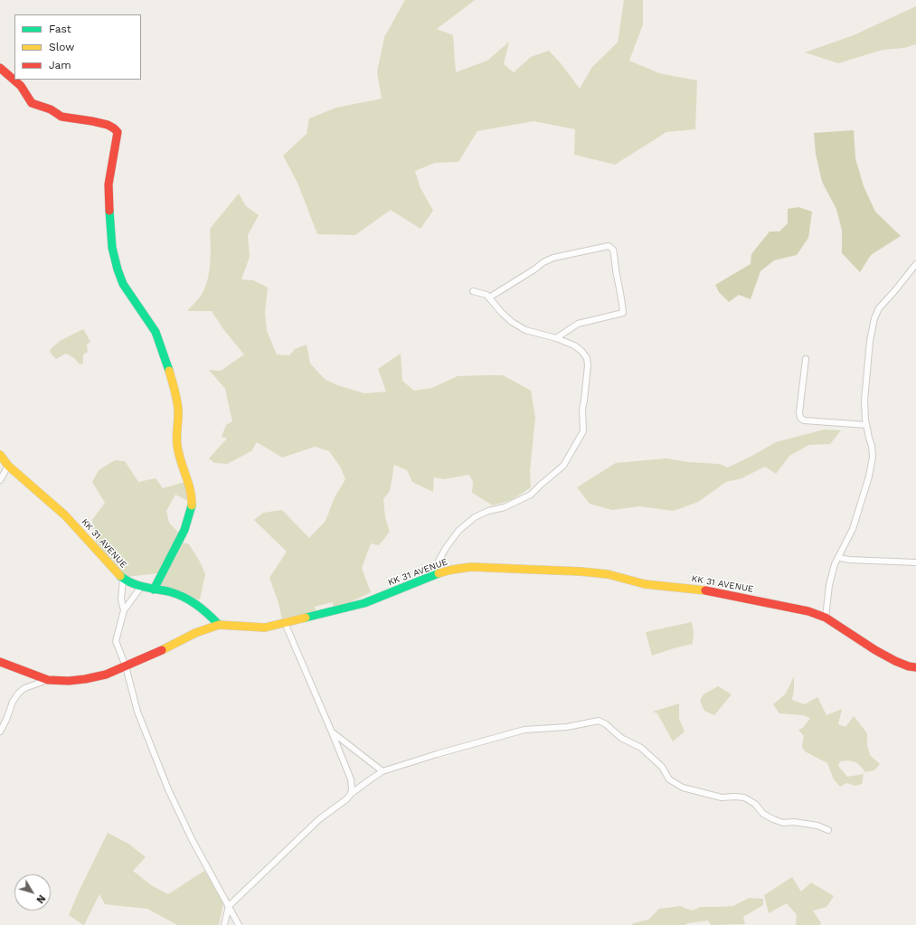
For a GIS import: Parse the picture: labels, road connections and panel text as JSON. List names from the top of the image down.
{
  "streets": {
    "main road": ["KK 31 AVENUE"]
  },
  "legend": ["Fast", "Slow", "Jam"],
  "north": "bottom right"
}
